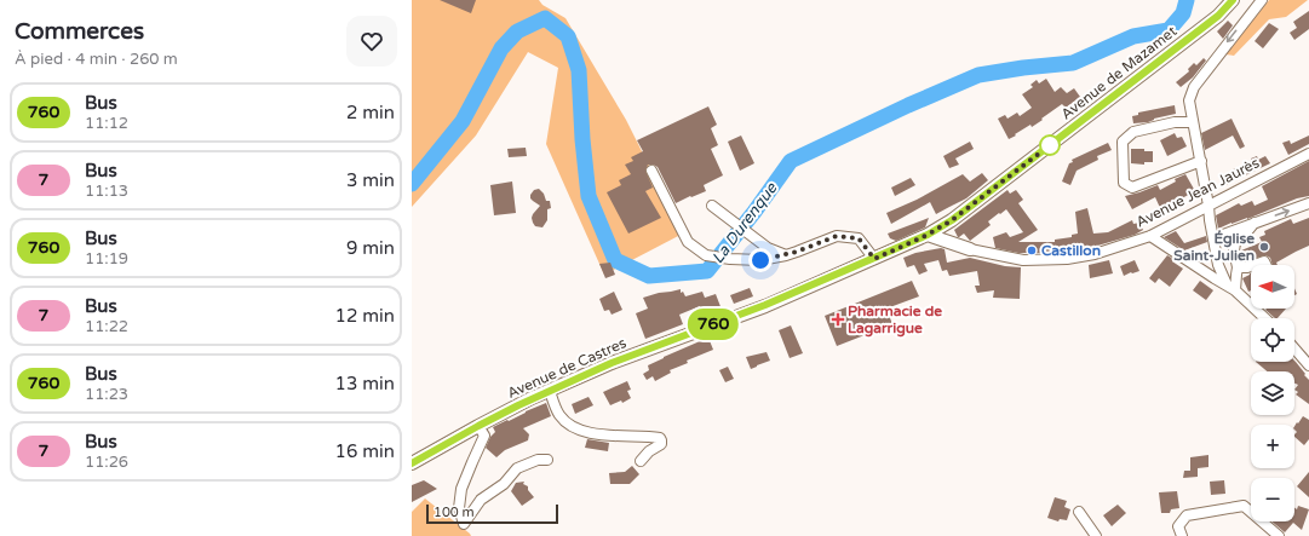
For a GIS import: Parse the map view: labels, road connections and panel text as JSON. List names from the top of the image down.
{
  "streets": {
    "main road": ["Avenue de Mazamet", "Avenue Jean Jaurès", "Avenue de Castres"]
  },
  "crossings": [
    ["Avenue de Mazamet", "Avenue Jean Jaurès"],
    ["Avenue de Mazamet", "Avenue de Castres"],
    ["Avenue Jean Jaurès", "Avenue de Castres"]
  ],
  "water": ["La Durenque"],
  "places": {
    "other": ["Église Saint-Julien", "Castillon"],
    "health": ["Pharmacie de Lagarrigue"]
  },
  "lines": ["bus line 760"],
  "scale_bar": "100 m",
  "north": "left",
  "page": {
    "heading": ["Commerces", "À pied · 4 min · 260 m"],
    "on_map": "760",
    "list": [
      {
        "mark": "760",
        "name": "Bus",
        "note": "11:12",
        "value": "2 min"
      },
      {
        "mark": "7",
        "name": "Bus",
        "note": "11:13",
        "value": "3 min"
      },
      {
        "mark": "760",
        "name": "Bus",
        "note": "11:19",
        "value": "9 min"
      },
      {
        "mark": "7",
        "name": "Bus",
        "note": "11:22",
        "value": "12 min"
      },
      {
        "mark": "760",
        "name": "Bus",
        "note": "11:23",
        "value": "13 min"
      },
      {
        "mark": "7",
        "name": "Bus",
        "note": "11:26",
        "value": "16 min"
      }
    ],
    "map_buttons": ["+", "−"],
    "scale": "100 m"
  }
}
